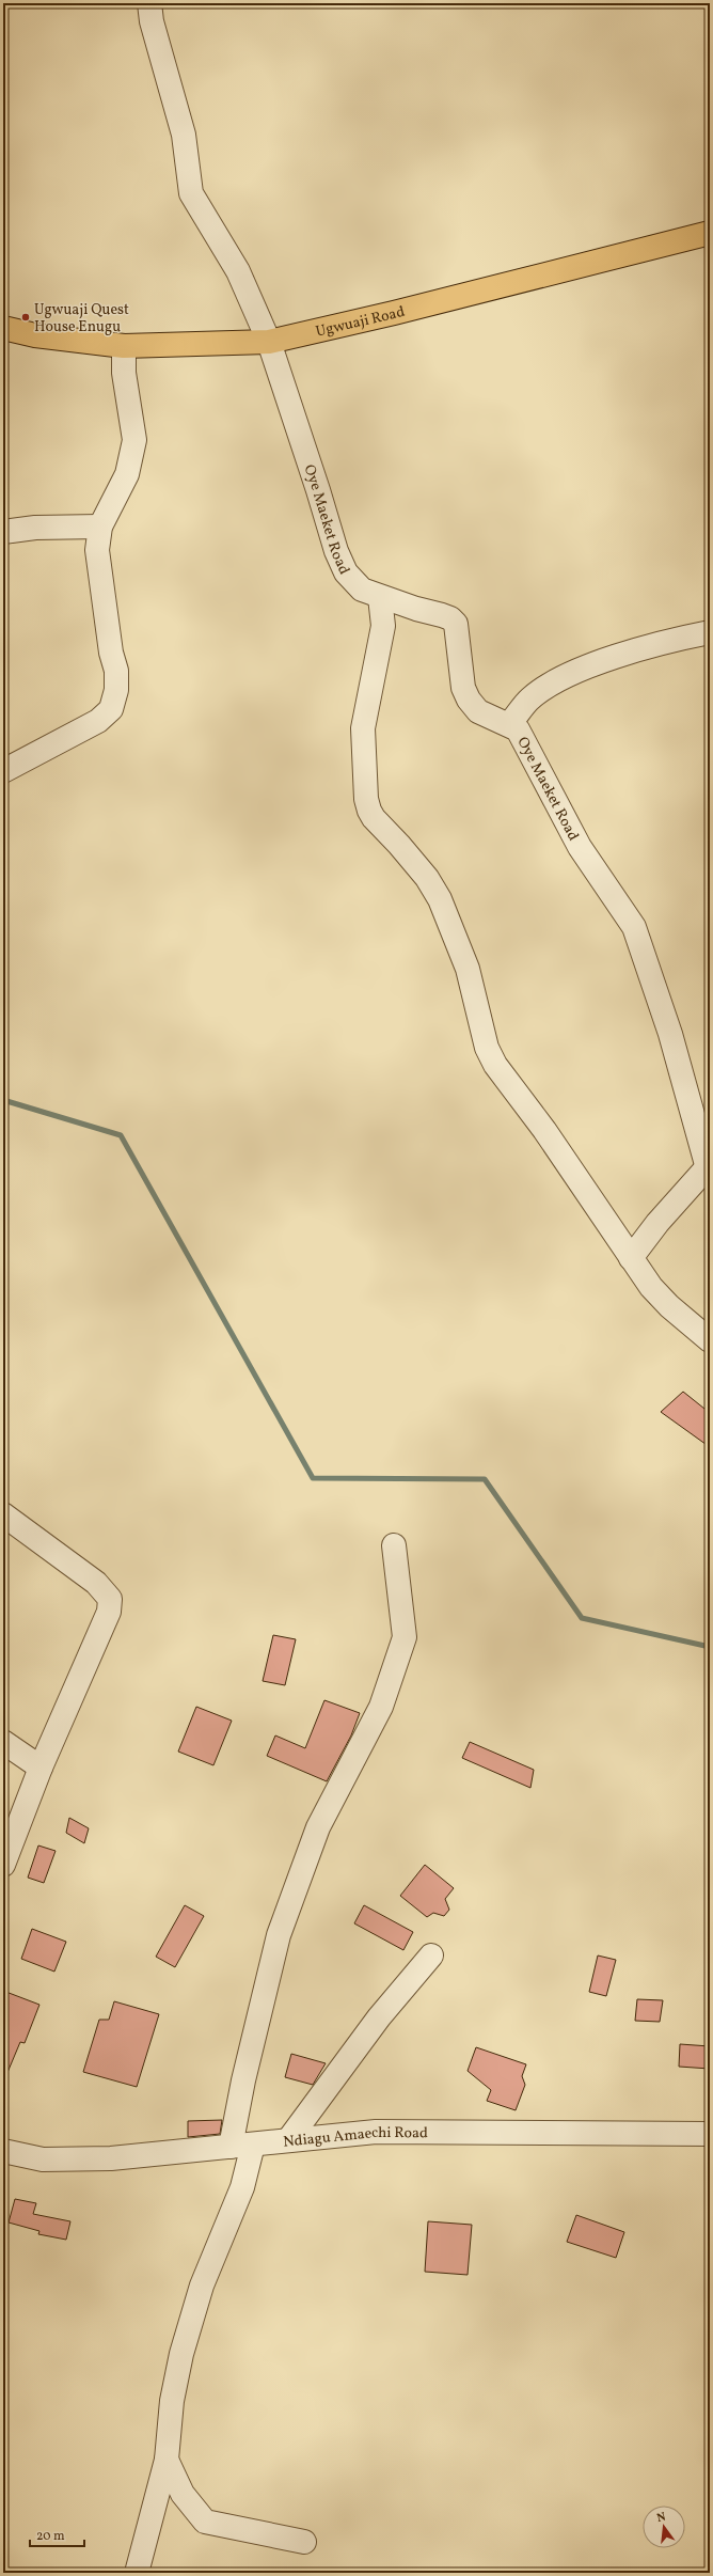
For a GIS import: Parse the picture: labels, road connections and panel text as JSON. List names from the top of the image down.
{
  "streets": {
    "main road": ["Ugwuaji Road"],
    "street": ["Oye Maeket Road", "Ndiagu Amaechi Road"]
  },
  "crossings": [
    ["Ugwuaji Road", "Oye Maeket Road"]
  ],
  "places": ["Ugwuaji Quest House Enugu"],
  "scale_bar": "20 m",
  "north": "top"
}
